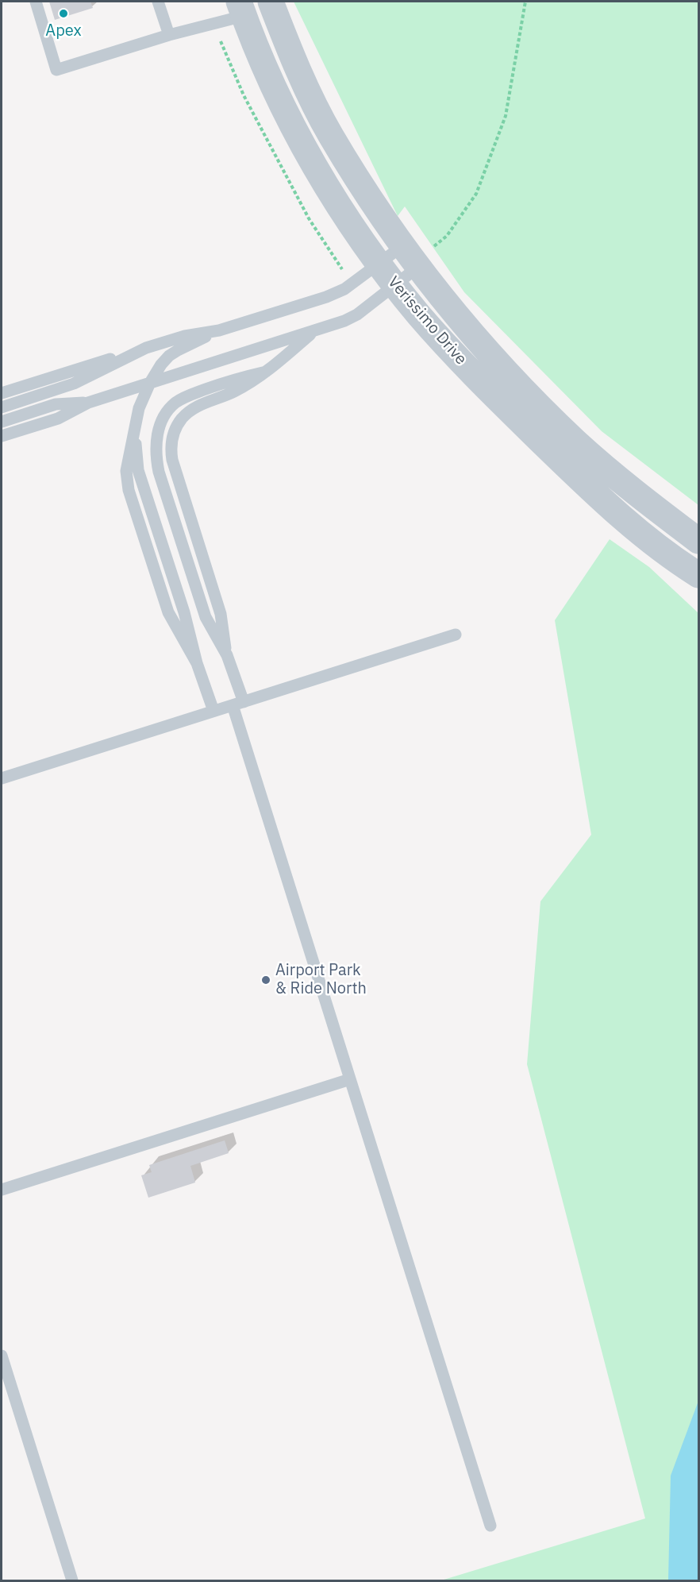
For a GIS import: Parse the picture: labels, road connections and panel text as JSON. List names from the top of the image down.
{
  "streets": {
    "street": ["Verissimo Drive"]
  },
  "places": ["Apex", "Airport Park & Ride North"]
}
